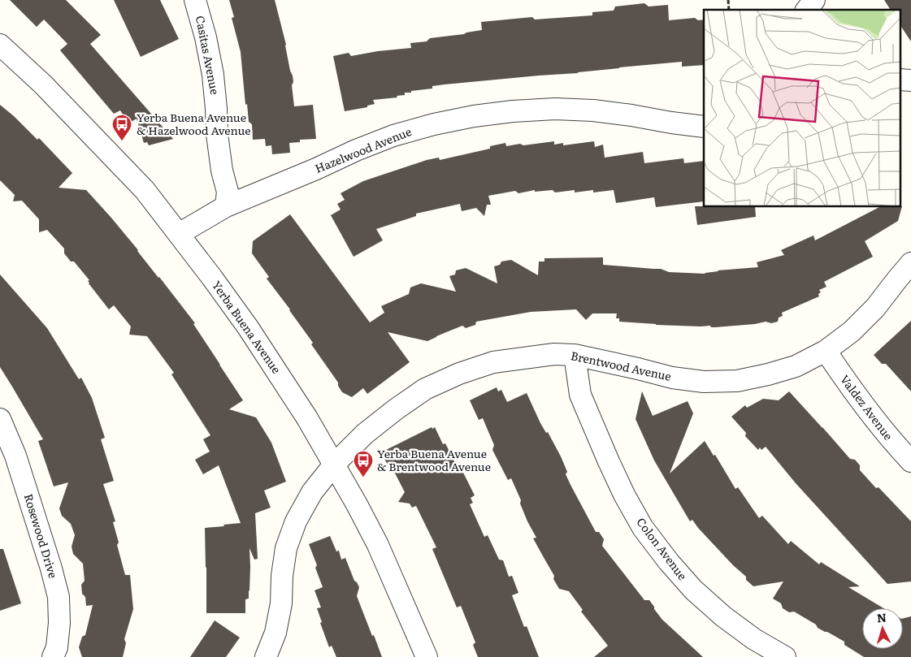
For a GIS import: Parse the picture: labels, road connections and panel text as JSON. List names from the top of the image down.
{
  "streets": {
    "street": [
      "Casitas Avenue",
      "Hazelwood Avenue",
      "Yerba Buena Avenue",
      "Brentwood Avenue",
      "Valdez Avenue",
      "Rosewood Drive",
      "Colon Avenue"
    ]
  },
  "crossings": [
    ["Casitas Avenue", "Hazelwood Avenue"],
    ["Hazelwood Avenue", "Yerba Buena Avenue"],
    ["Yerba Buena Avenue", "Brentwood Avenue"],
    ["Brentwood Avenue", "Valdez Avenue"],
    ["Brentwood Avenue", "Colon Avenue"]
  ],
  "places": {
    "bus stop": ["Yerba Buena Avenue & Hazelwood Avenue", "Yerba Buena Avenue & Brentwood Avenue"]
  },
  "north": "top"
}
